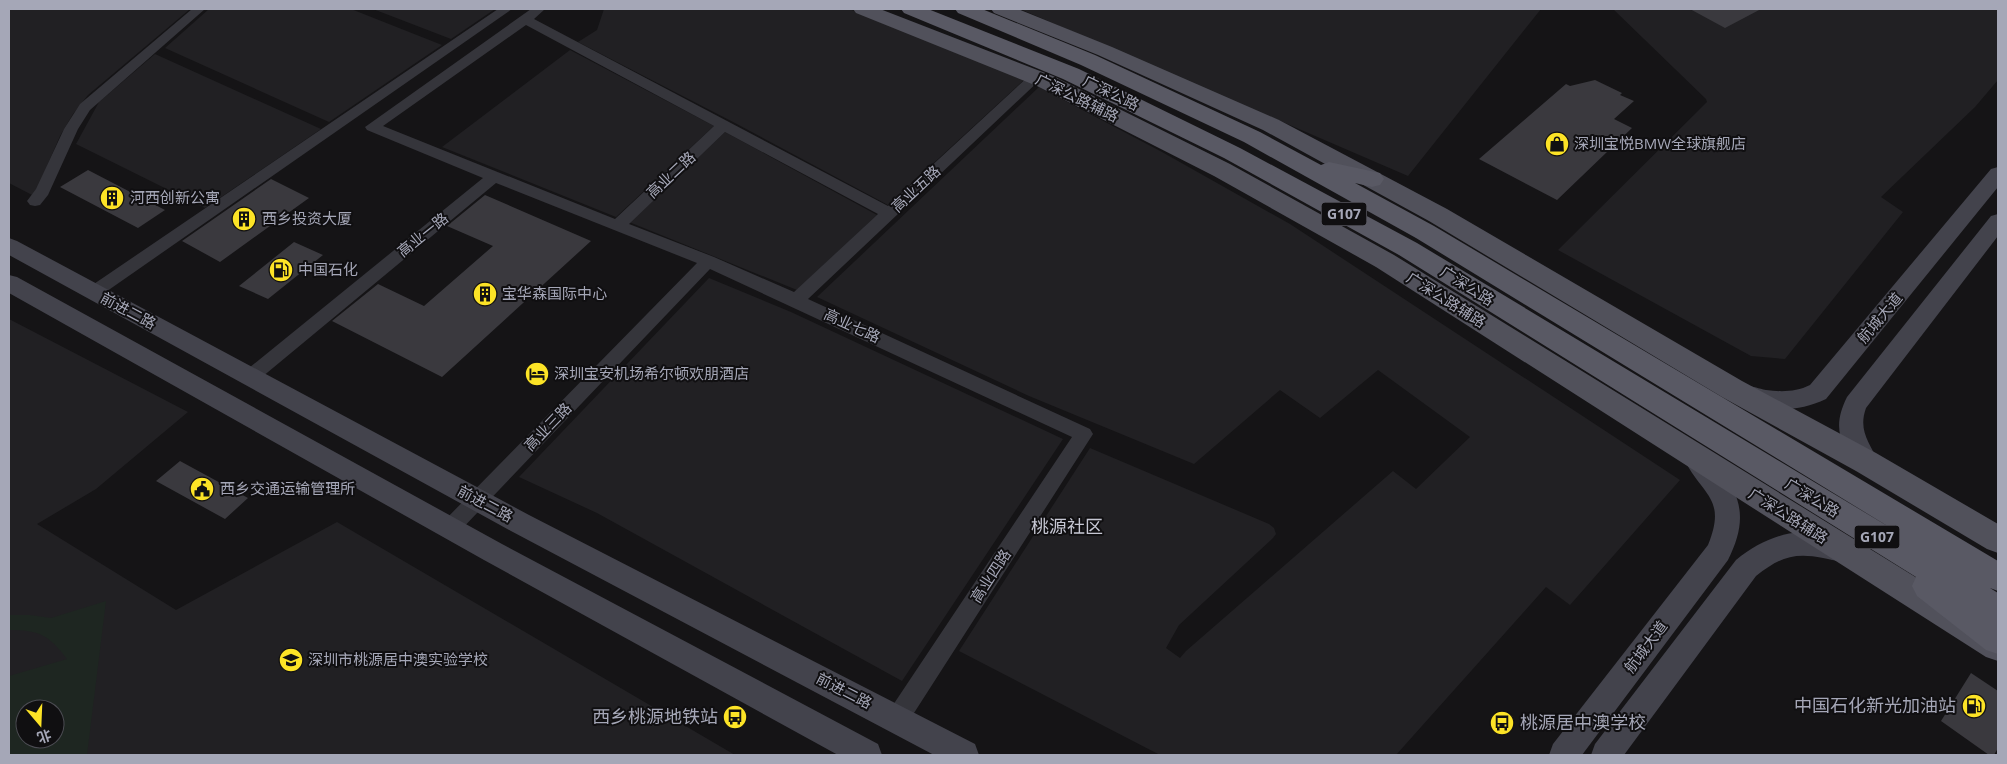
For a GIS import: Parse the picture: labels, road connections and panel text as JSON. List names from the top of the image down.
{
  "streets": {
    "highway": ["广深公路", "G107"],
    "main road": ["广深公路辅路", "前进二路", "航城大道"],
    "street": [
      "高业二路",
      "高业五路",
      "高业一路",
      "高业七路",
      "高业三路",
      "高业四路"
    ]
  },
  "crossings": [
    ["广深公路辅路", "高业五路"],
    ["广深公路辅路", "航城大道"],
    ["高业二路", "高业七路"],
    ["高业五路", "高业七路"],
    ["高业一路", "前进二路"],
    ["前进二路", "高业三路"],
    ["前进二路", "高业四路"],
    ["高业七路", "高业三路"],
    ["高业七路", "高业四路"]
  ],
  "districts": ["桃源社区"],
  "places": {
    "shop": ["深圳宝悦BMW全球旗舰店"],
    "building": ["河西创新公寓", "西乡投资大厦", "宝华森国际中心"],
    "fuel station": ["中国石化", "中国石化新光加油站"],
    "hotel": ["深圳宝安机场希尔顿欢朋酒店"],
    "public building": ["西乡交通运输管理所"],
    "school or university": ["深圳市桃源居中澳实验学校"],
    "bus stop": ["西乡桃源地铁站", "桃源居中澳学校"]
  },
  "north": "bottom"
}
